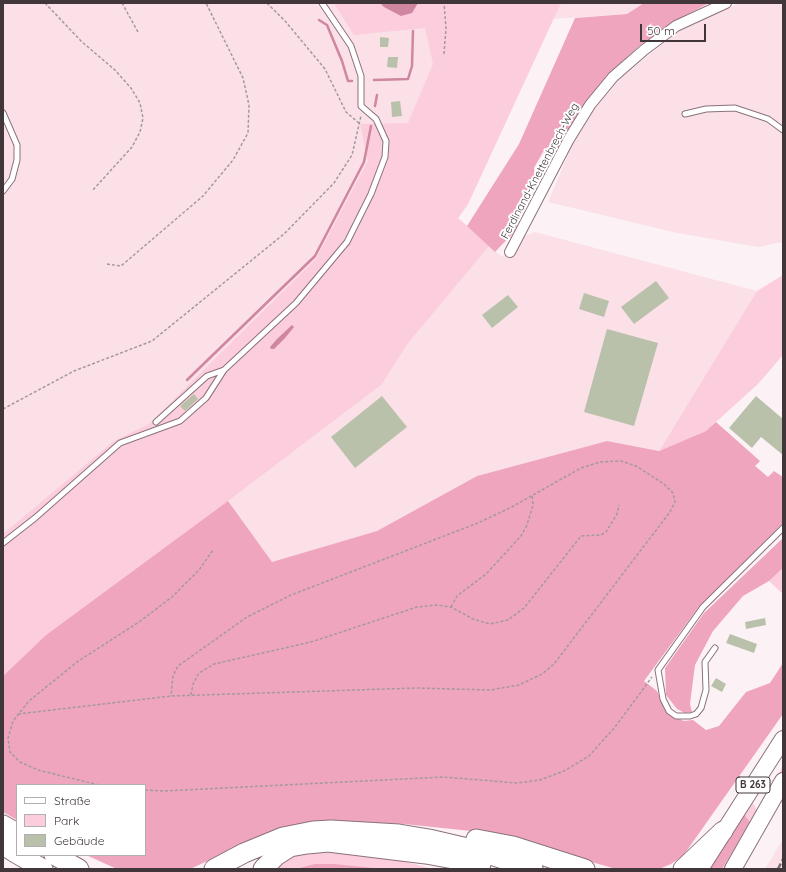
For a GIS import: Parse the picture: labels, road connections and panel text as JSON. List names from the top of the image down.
{
  "streets": {
    "main road": ["B 263"],
    "street": ["Ferdinand-Knettenbrech-Weg"]
  },
  "legend": ["Straße", "Park", "Gebäude"],
  "scale_bar": "50 m"
}
